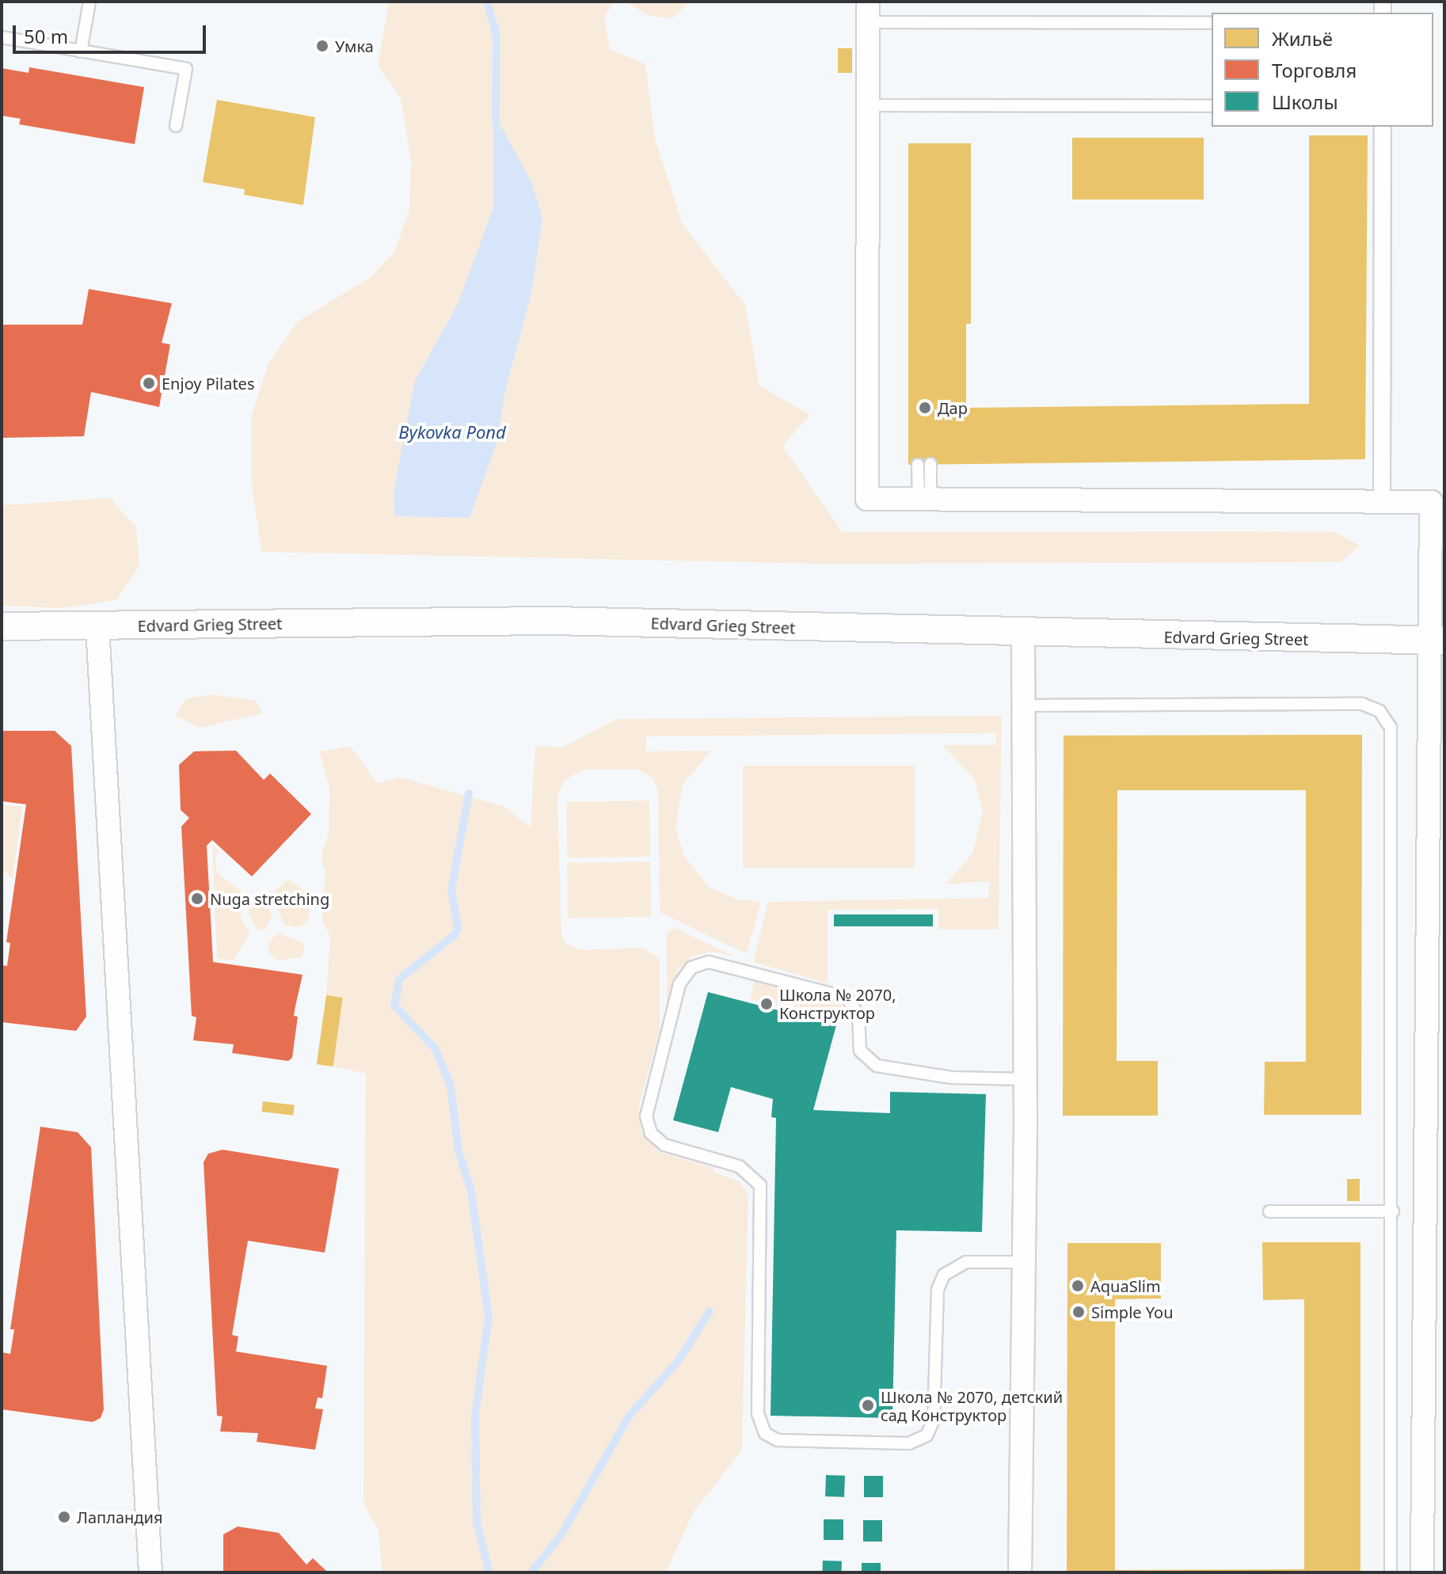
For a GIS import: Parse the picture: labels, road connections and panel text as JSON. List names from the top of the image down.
{
  "streets": {
    "street": ["Edvard Grieg Street"]
  },
  "water": ["Bykovka Pond"],
  "places": [
    "Умка",
    "Enjoy Pilates",
    "Дар",
    "Nuga stretching",
    "Школа № 2070, Конструктор",
    "AquaSlim",
    "Simple You",
    "Школа № 2070, детский сад Конструктор",
    "Лапландия"
  ],
  "legend": ["Жильё", "Торговля", "Школы"],
  "scale_bar": "50 m"
}
